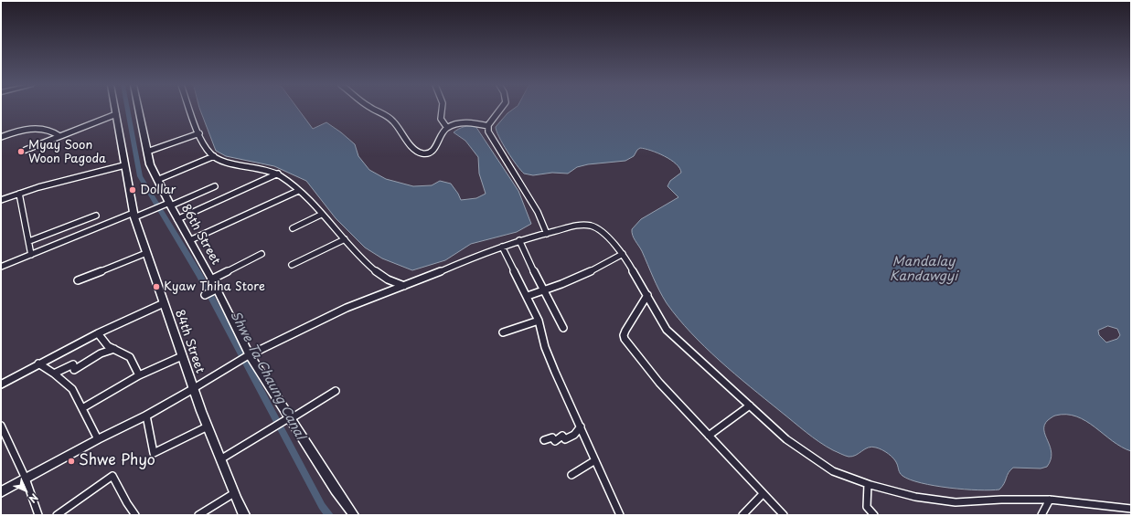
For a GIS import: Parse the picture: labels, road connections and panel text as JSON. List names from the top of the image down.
{
  "streets": {
    "main road": ["86th Street", "84th Street"]
  },
  "water": ["Mandalay Kandawgyi", "Shwe Ta Chaung Canal"],
  "places": [
    "Myay Soon Woon Pagoda",
    "Dollar",
    "Kyaw Thiha Store",
    "Shwe Phyo"
  ],
  "north": "bottom right"
}
